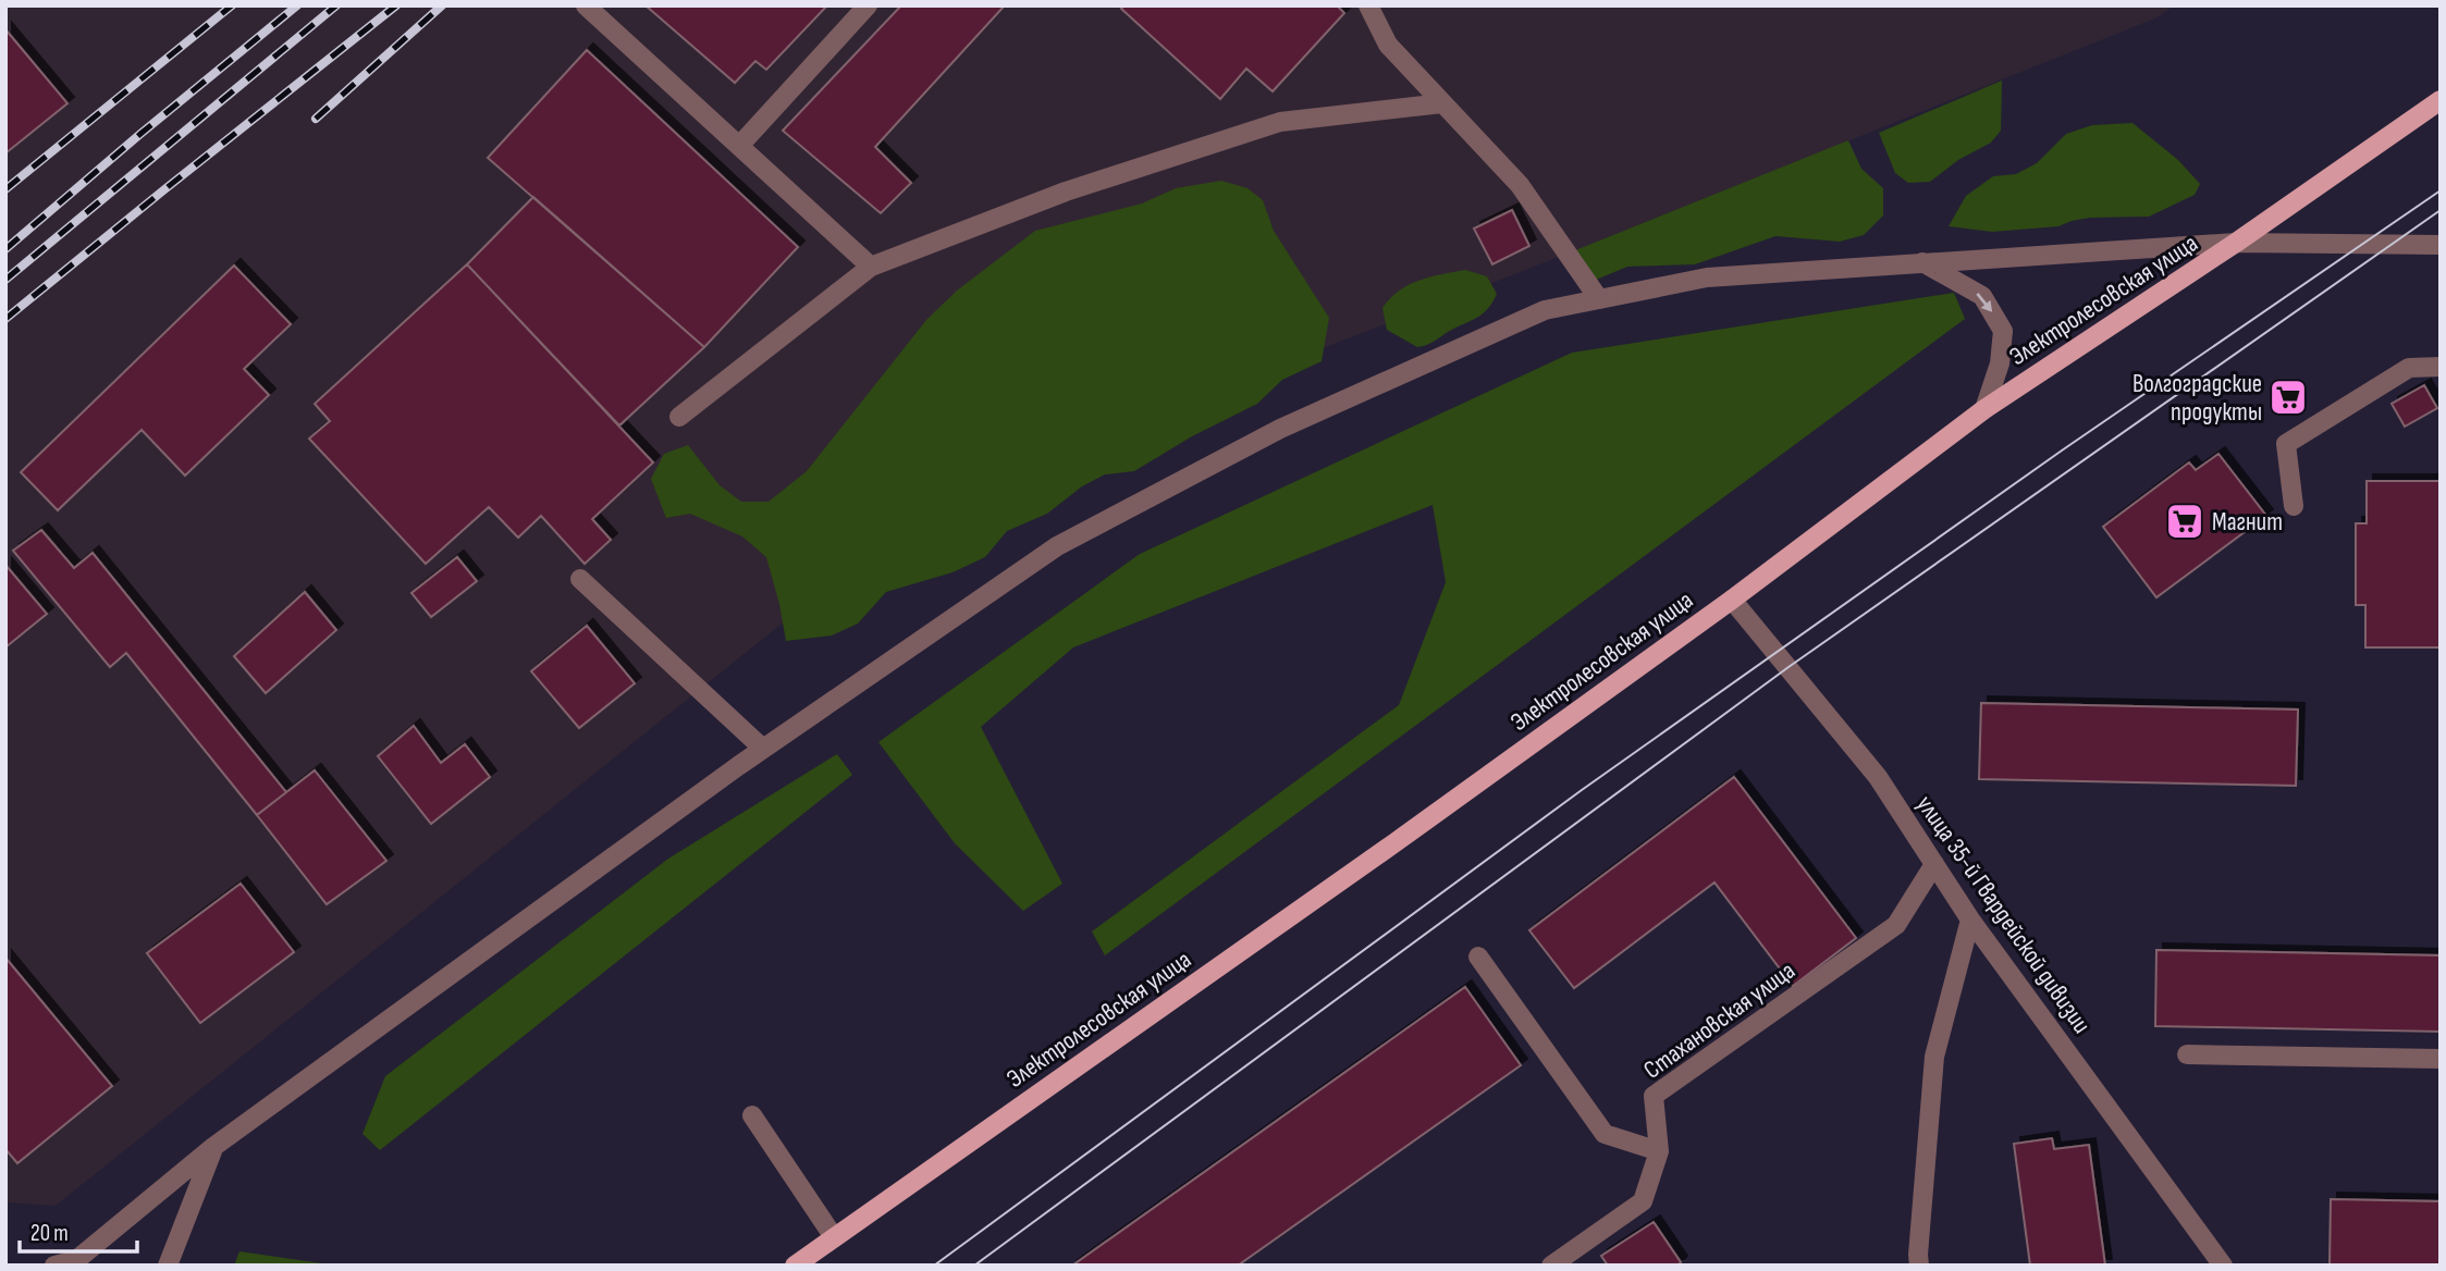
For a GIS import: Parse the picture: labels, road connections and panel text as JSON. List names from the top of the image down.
{
  "streets": {
    "main road": ["Электролесовская улица"],
    "street": ["улица 35-й Гвардейской дивизии", "Стахановская улица"]
  },
  "crossings": [
    ["Электролесовская улица", "улица 35-й Гвардейской дивизии"],
    ["улица 35-й Гвардейской дивизии", "Стахановская улица"]
  ],
  "places": {
    "supermarket": ["Волгоградские продукты", "Магнит"]
  },
  "scale_bar": "20 m"
}
